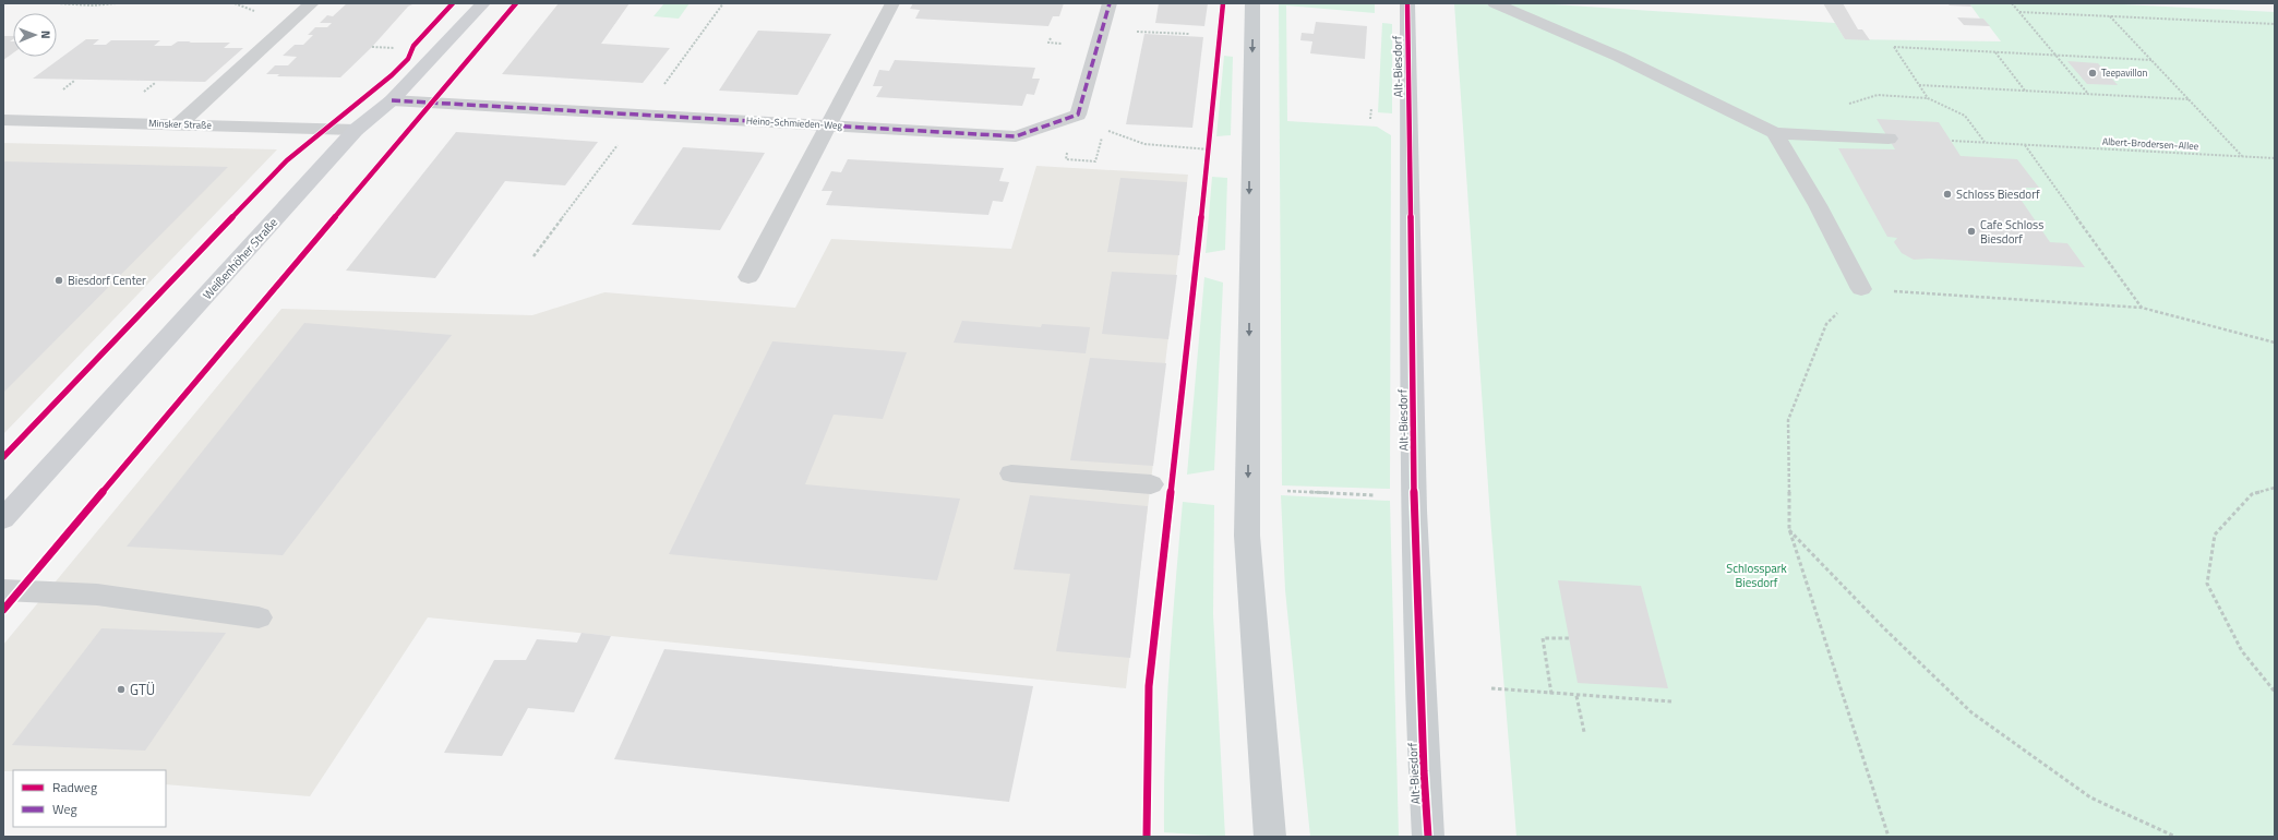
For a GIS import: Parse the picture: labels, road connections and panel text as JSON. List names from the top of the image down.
{
  "streets": {
    "main road": ["Alt-Biesdorf"],
    "street": ["Heino-Schmieden-Weg", "Minsker Straße", "Weißenhöher Straße"],
    "path": ["Albert-Brodersen-Allee"]
  },
  "crossings": [
    ["Heino-Schmieden-Weg", "Weißenhöher Straße"],
    ["Minsker Straße", "Weißenhöher Straße"]
  ],
  "parks": ["Schlosspark Biesdorf"],
  "places": [
    "Teepavillon",
    "Schloss Biesdorf",
    "Cafe Schloss Biesdorf",
    "Biesdorf Center",
    "GTÜ"
  ],
  "legend": ["Radweg", "Weg"],
  "north": "right"
}
